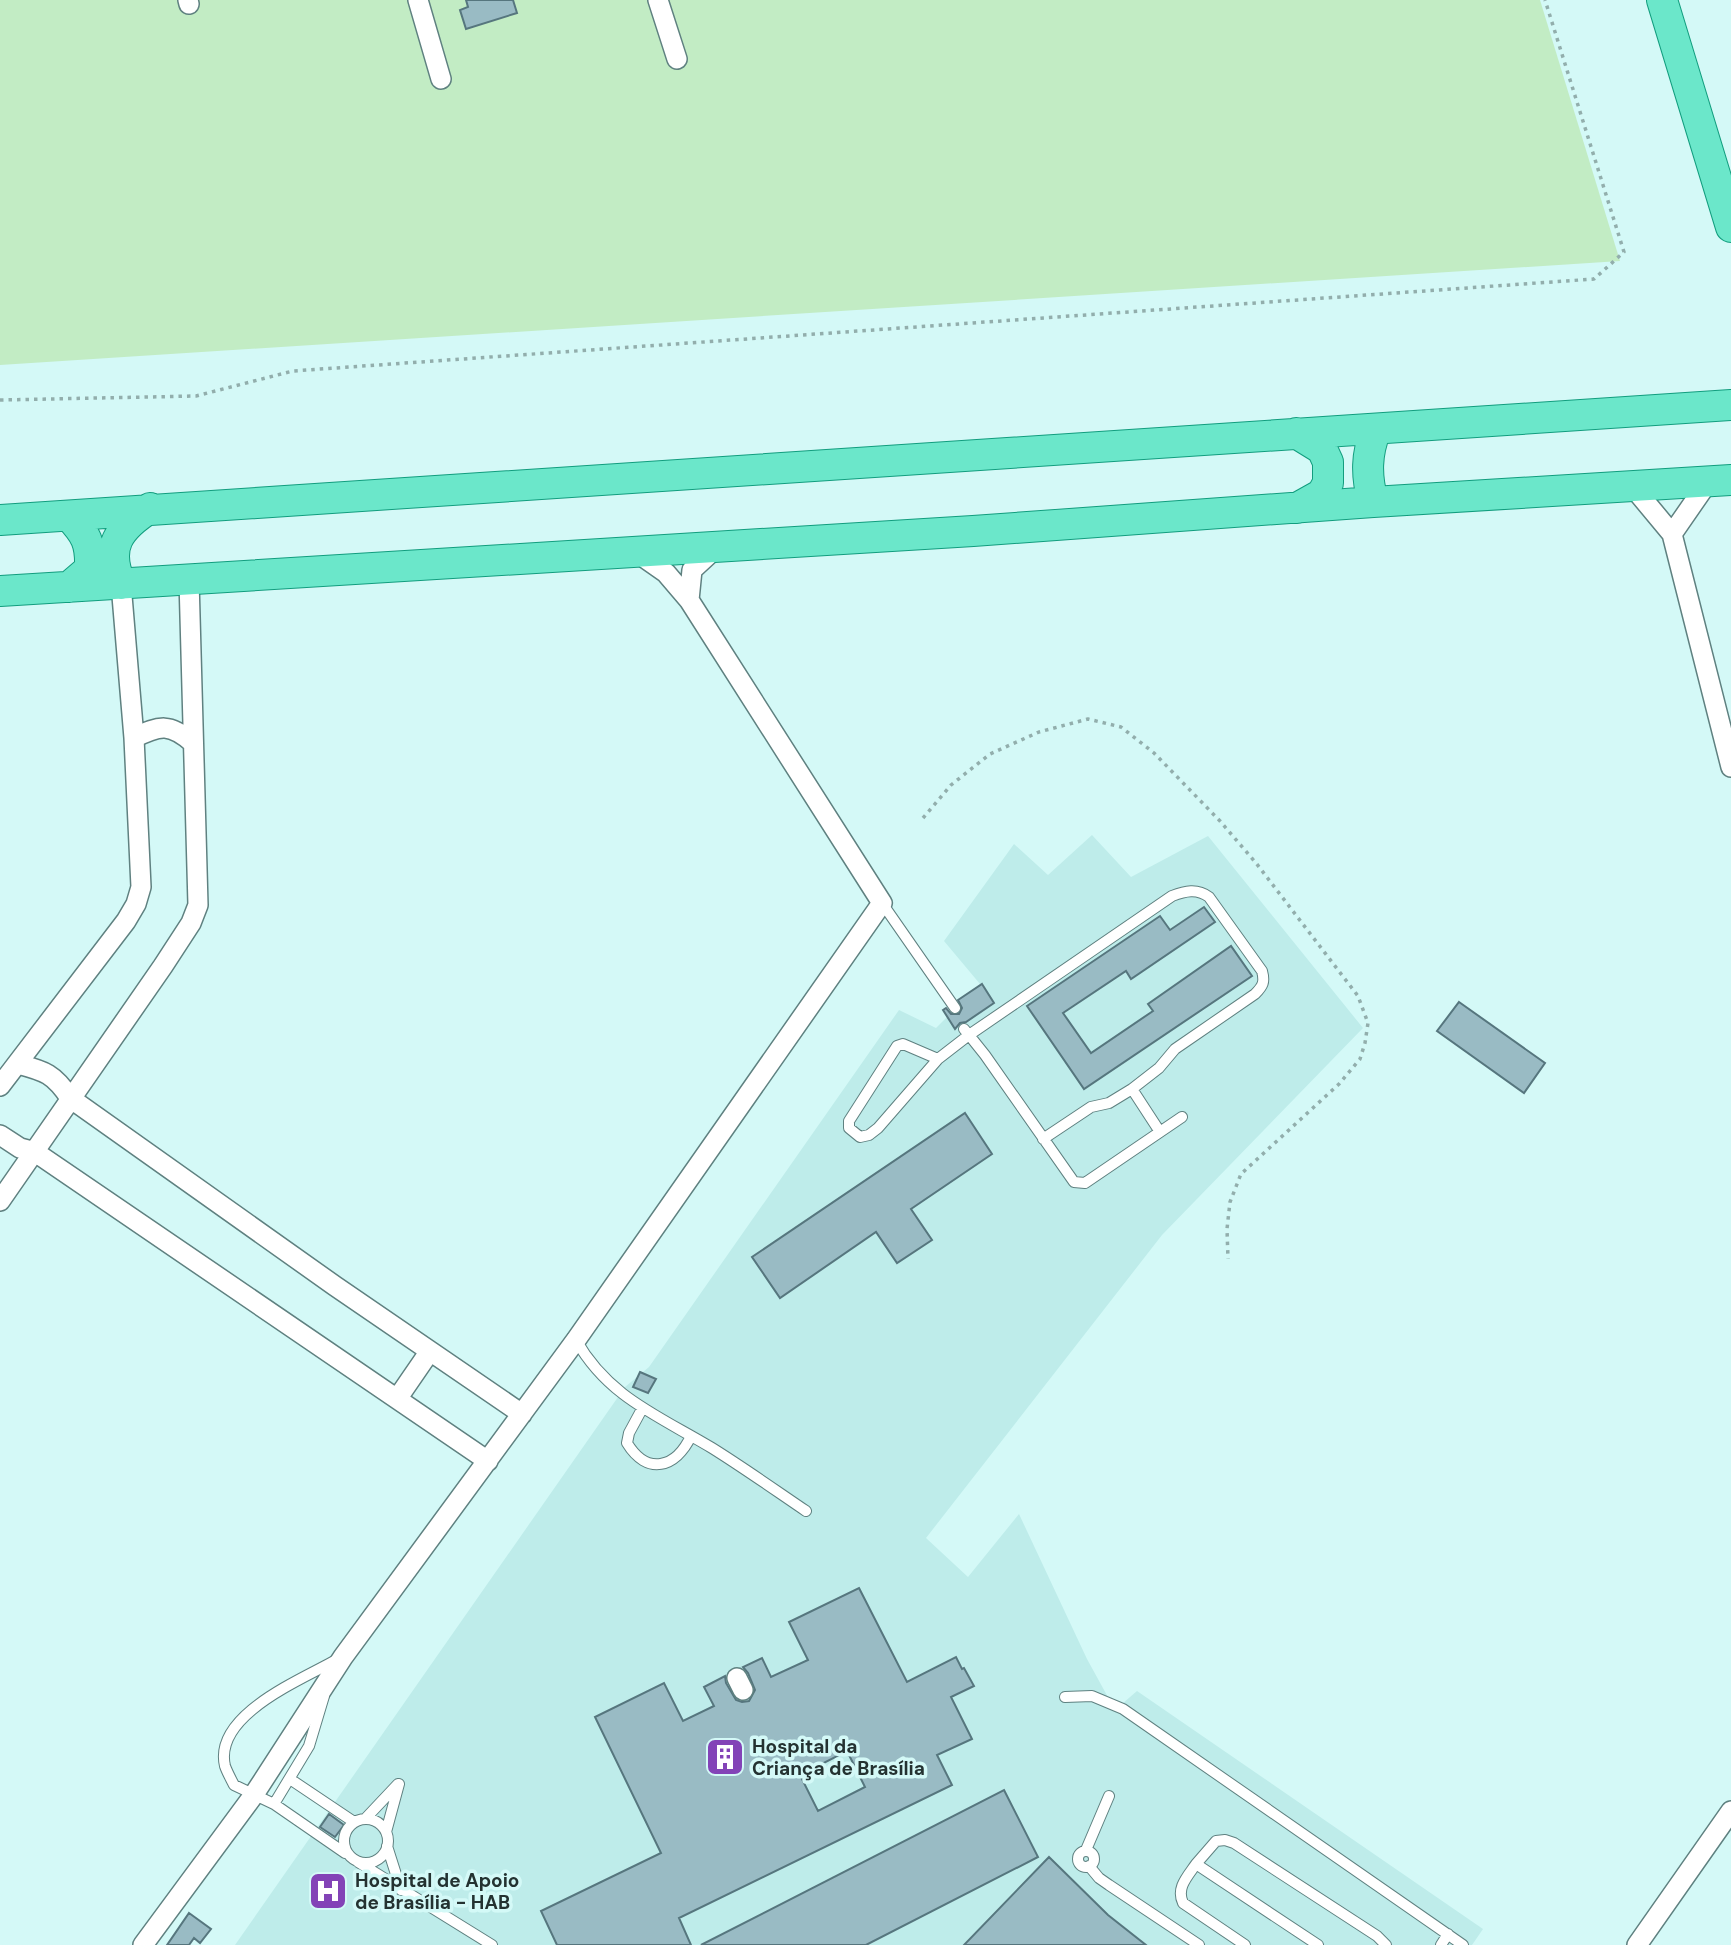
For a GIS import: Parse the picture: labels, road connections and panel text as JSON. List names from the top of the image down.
{
  "places": {
    "building": ["Hospital da Criança de Brasília"],
    "hospital": ["Hospital de Apoio de Brasília - HAB"]
  }
}
